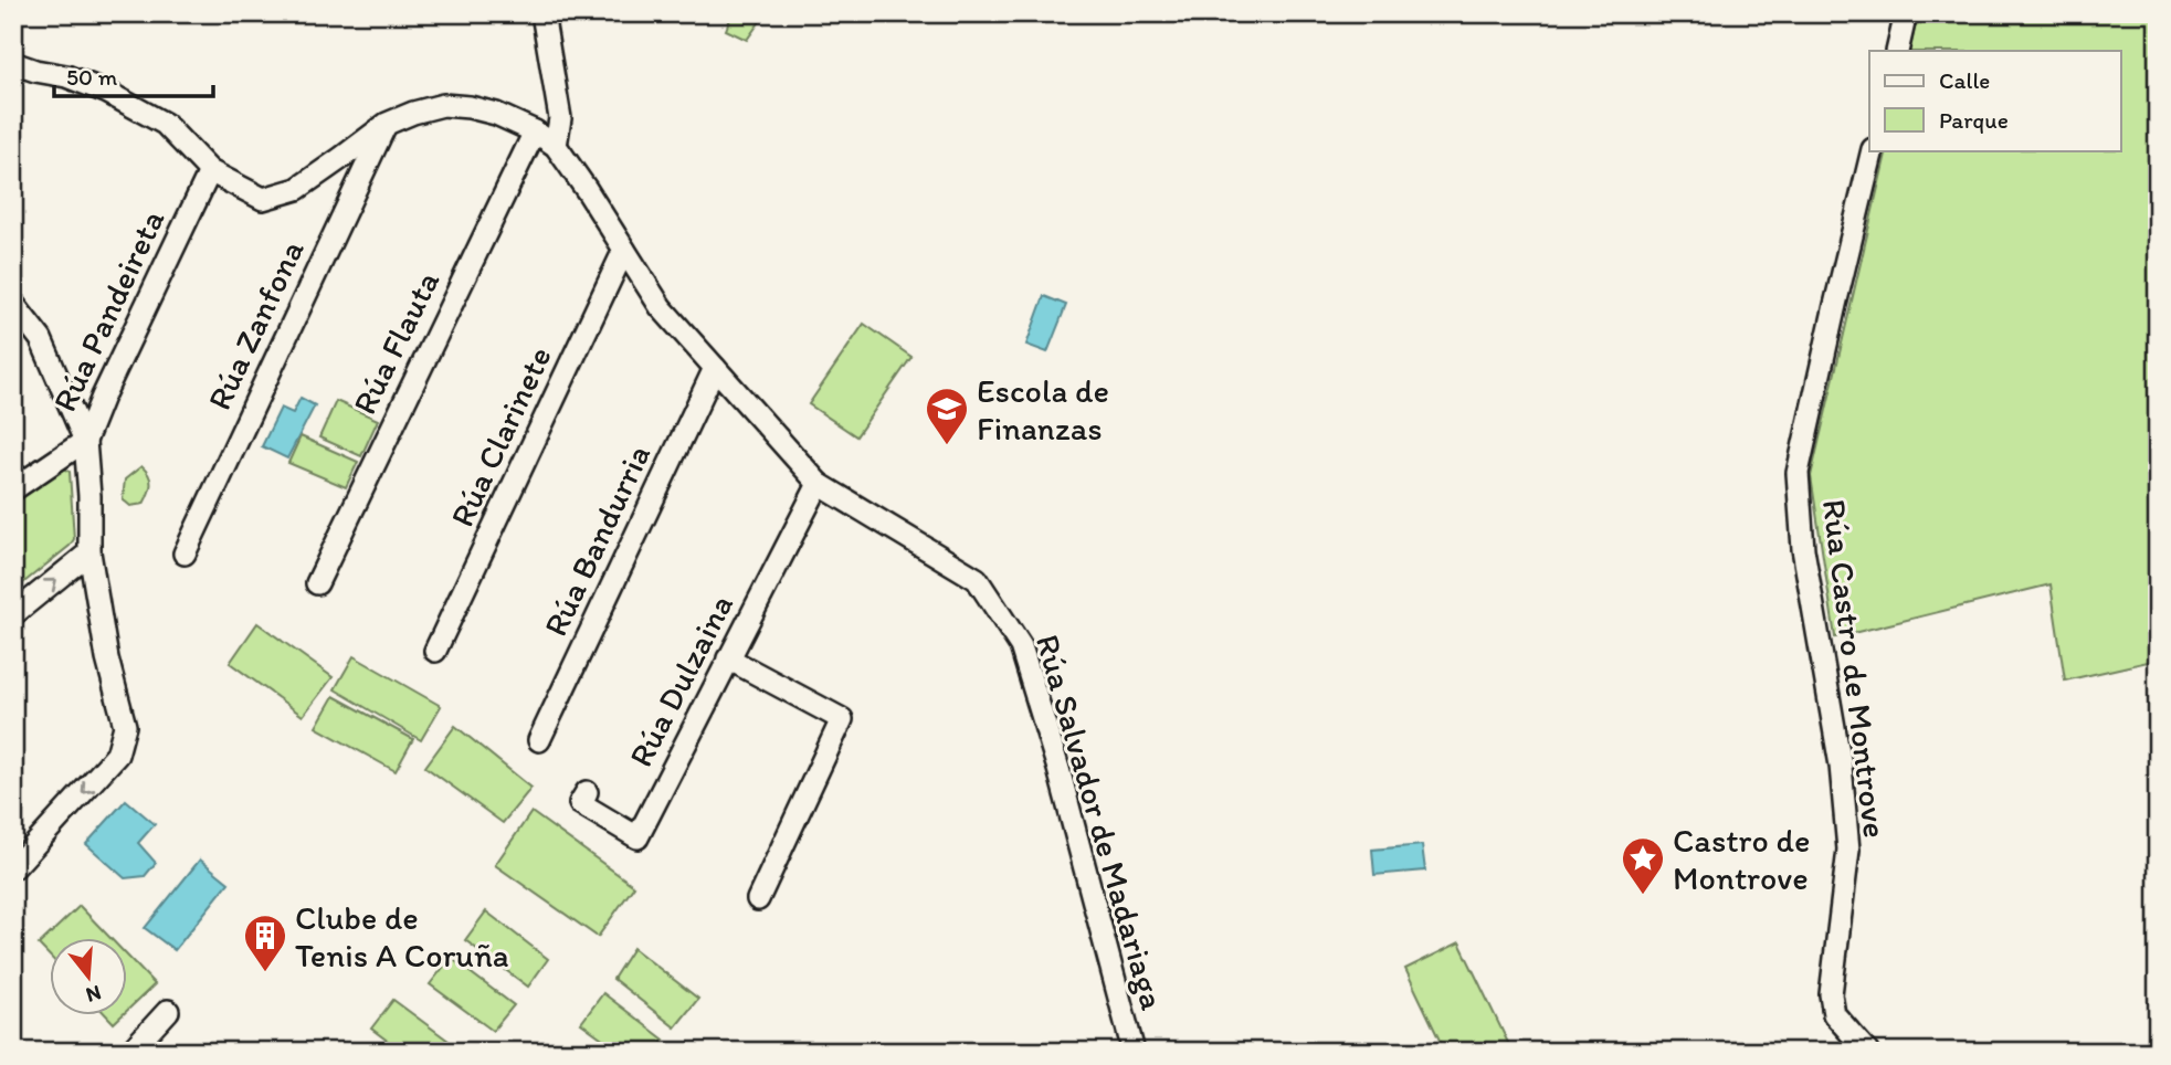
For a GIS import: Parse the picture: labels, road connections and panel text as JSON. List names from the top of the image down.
{
  "streets": {
    "street": [
      "Rúa Pandeireta",
      "Rúa Zanfona",
      "Rúa Flauta",
      "Rúa Clarinete",
      "Rúa Bandurria",
      "Rúa Castro de Montrove",
      "Rúa Dulzaina",
      "Rúa Salvador de Madariaga"
    ]
  },
  "crossings": [
    ["Rúa Clarinete", "Rúa Salvador de Madariaga"],
    ["Rúa Bandurria", "Rúa Salvador de Madariaga"],
    ["Rúa Dulzaina", "Rúa Salvador de Madariaga"]
  ],
  "places": {
    "school or university": ["Escola de Finanzas"],
    "place": ["Castro de Montrove"],
    "building": ["Clube de Tenis A Coruña"]
  },
  "legend": ["Calle", "Parque"],
  "scale_bar": "50 m",
  "north": "bottom"
}
